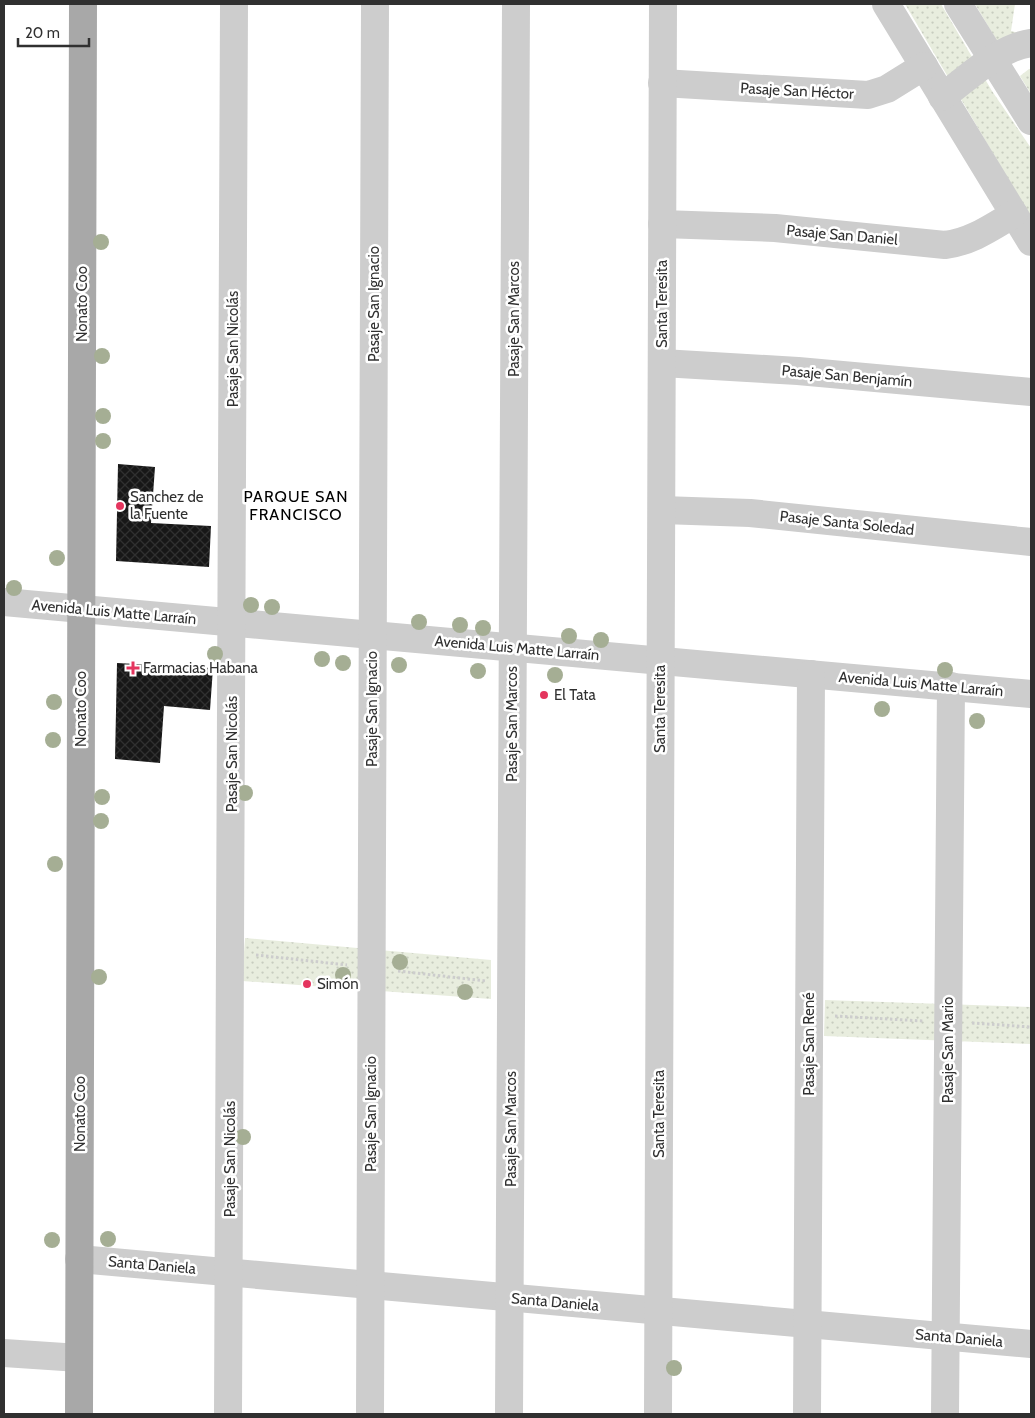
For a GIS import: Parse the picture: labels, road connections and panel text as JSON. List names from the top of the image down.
{
  "streets": {
    "main road": ["Nonato Coo"],
    "street": [
      "Pasaje San Héctor",
      "Pasaje San Daniel",
      "Pasaje San Ignacio",
      "Santa Teresita",
      "Pasaje San Marcos",
      "Pasaje San Nicolás",
      "Pasaje San Benjamín",
      "Pasaje Santa Soledad",
      "Avenida Luis Matte Larraín",
      "Pasaje San René",
      "Pasaje San Mario",
      "Santa Daniela"
    ]
  },
  "crossings": [
    ["Pasaje San Héctor", "Santa Teresita"],
    ["Pasaje San Daniel", "Santa Teresita"],
    ["Nonato Coo", "Avenida Luis Matte Larraín"],
    ["Nonato Coo", "Santa Daniela"],
    ["Pasaje San Ignacio", "Avenida Luis Matte Larraín"],
    ["Pasaje San Ignacio", "Santa Daniela"],
    ["Santa Teresita", "Pasaje San Benjamín"],
    ["Santa Teresita", "Pasaje Santa Soledad"],
    ["Santa Teresita", "Avenida Luis Matte Larraín"],
    ["Santa Teresita", "Santa Daniela"],
    ["Pasaje San Marcos", "Avenida Luis Matte Larraín"],
    ["Pasaje San Marcos", "Santa Daniela"],
    ["Pasaje San Nicolás", "Avenida Luis Matte Larraín"],
    ["Pasaje San Nicolás", "Santa Daniela"],
    ["Avenida Luis Matte Larraín", "Pasaje San René"],
    ["Avenida Luis Matte Larraín", "Pasaje San Mario"],
    ["Pasaje San René", "Santa Daniela"],
    ["Pasaje San Mario", "Santa Daniela"]
  ],
  "districts": ["PARQUE SAN FRANCISCO"],
  "places": {
    "other": ["Sanchez de la Fuente", "El Tata", "Simón"],
    "health": ["Farmacias Habana"]
  },
  "scale_bar": "20 m"
}
